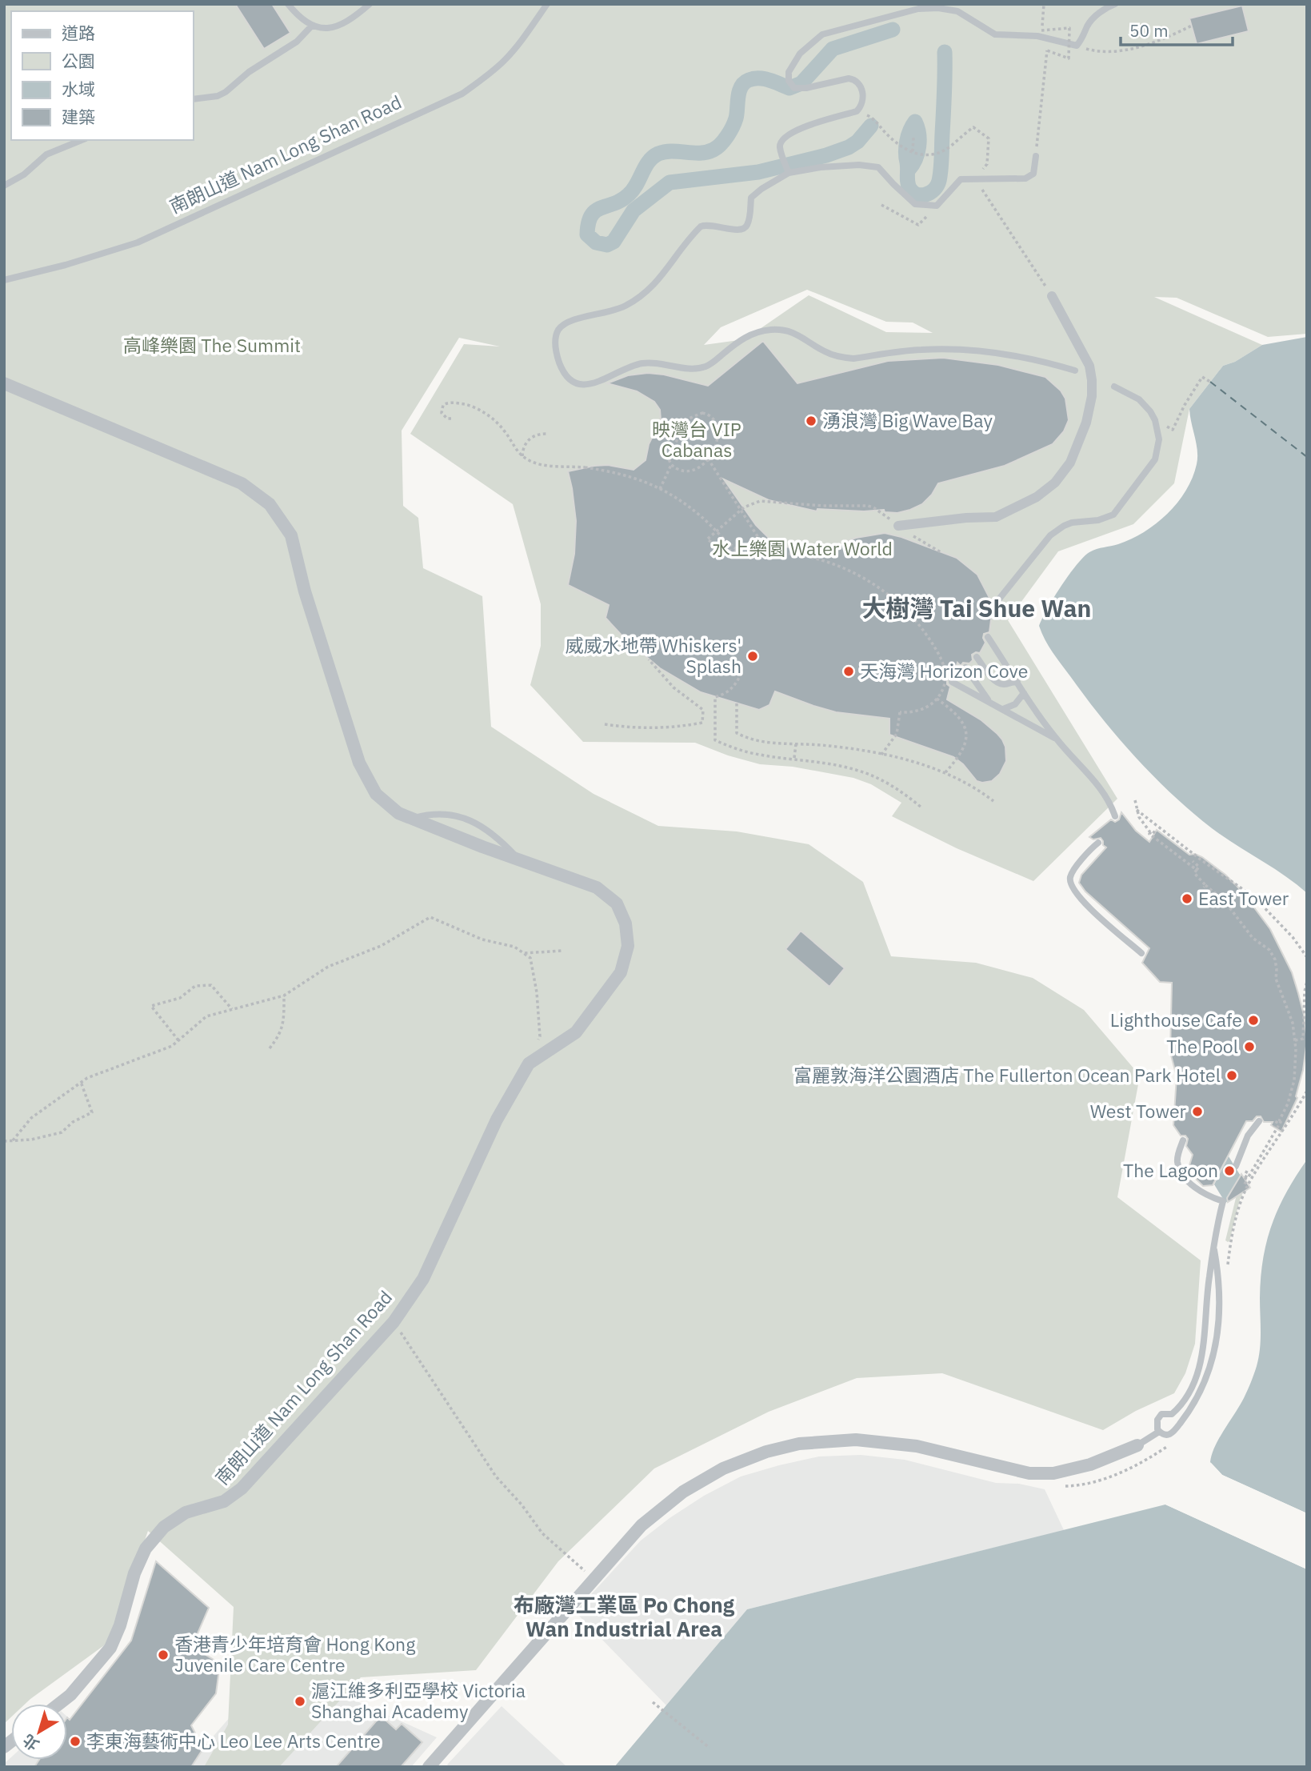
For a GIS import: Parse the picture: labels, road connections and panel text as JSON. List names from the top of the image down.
{
  "streets": {
    "street": ["南朗山道 Nam Long Shan Road"]
  },
  "districts": ["大樹灣 Tai Shue Wan", "布廠灣工業區 Po Chong Wan Industrial Area"],
  "parks": ["高峰樂園 The Summit", "映灣台 VIP Cabanas", "水上樂園 Water World"],
  "places": [
    "湧浪灣 Big Wave Bay",
    "威威水地帶 Whiskers' Splash",
    "天海灣 Horizon Cove",
    "East Tower",
    "Lighthouse Cafe",
    "The Pool",
    "富麗敦海洋公園酒店 The Fullerton Ocean Park Hotel",
    "West Tower",
    "The Lagoon",
    "香港青少年培育會 Hong Kong Juvenile Care Centre",
    "滬江維多利亞學校 Victoria Shanghai Academy",
    "李東海藝術中心 Leo Lee Arts Centre"
  ],
  "legend": [
    "道路",
    "公園",
    "水域",
    "建築"
  ],
  "scale_bar": "50 m",
  "north": "bottom left"
}
